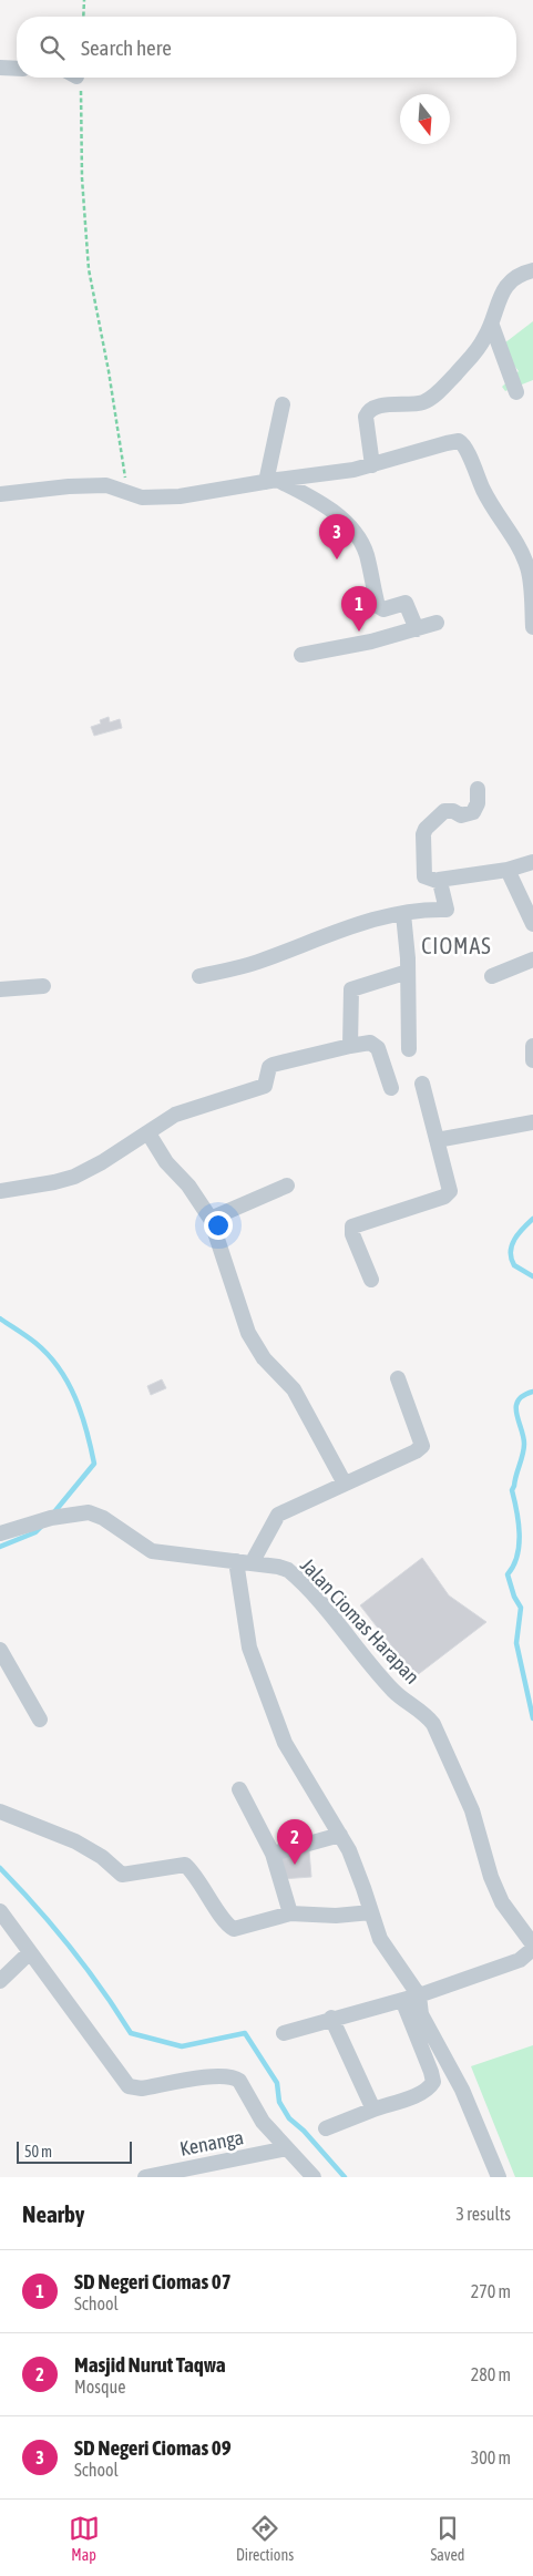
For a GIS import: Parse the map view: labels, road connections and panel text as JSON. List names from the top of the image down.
{
  "streets": {
    "street": ["Jalan Ciomas Harapan", "Kenanga"]
  },
  "districts": ["CIOMAS"],
  "scale_bar": "50 m",
  "north": "bottom",
  "page": {
    "search": "Search here",
    "pins": ["3", "1", "2"],
    "scale": "50 m",
    "heading": ["Nearby", "3 results"],
    "list": [
      {
        "mark": "1",
        "name": "SD Negeri Ciomas 07",
        "note": "School",
        "value": "270 m"
      },
      {
        "mark": "2",
        "name": "Masjid Nurut Taqwa",
        "note": "Mosque",
        "value": "280 m"
      },
      {
        "mark": "3",
        "name": "SD Negeri Ciomas 09",
        "note": "School",
        "value": "300 m"
      }
    ],
    "nav": ["Map", "Directions", "Saved"]
  }
}
